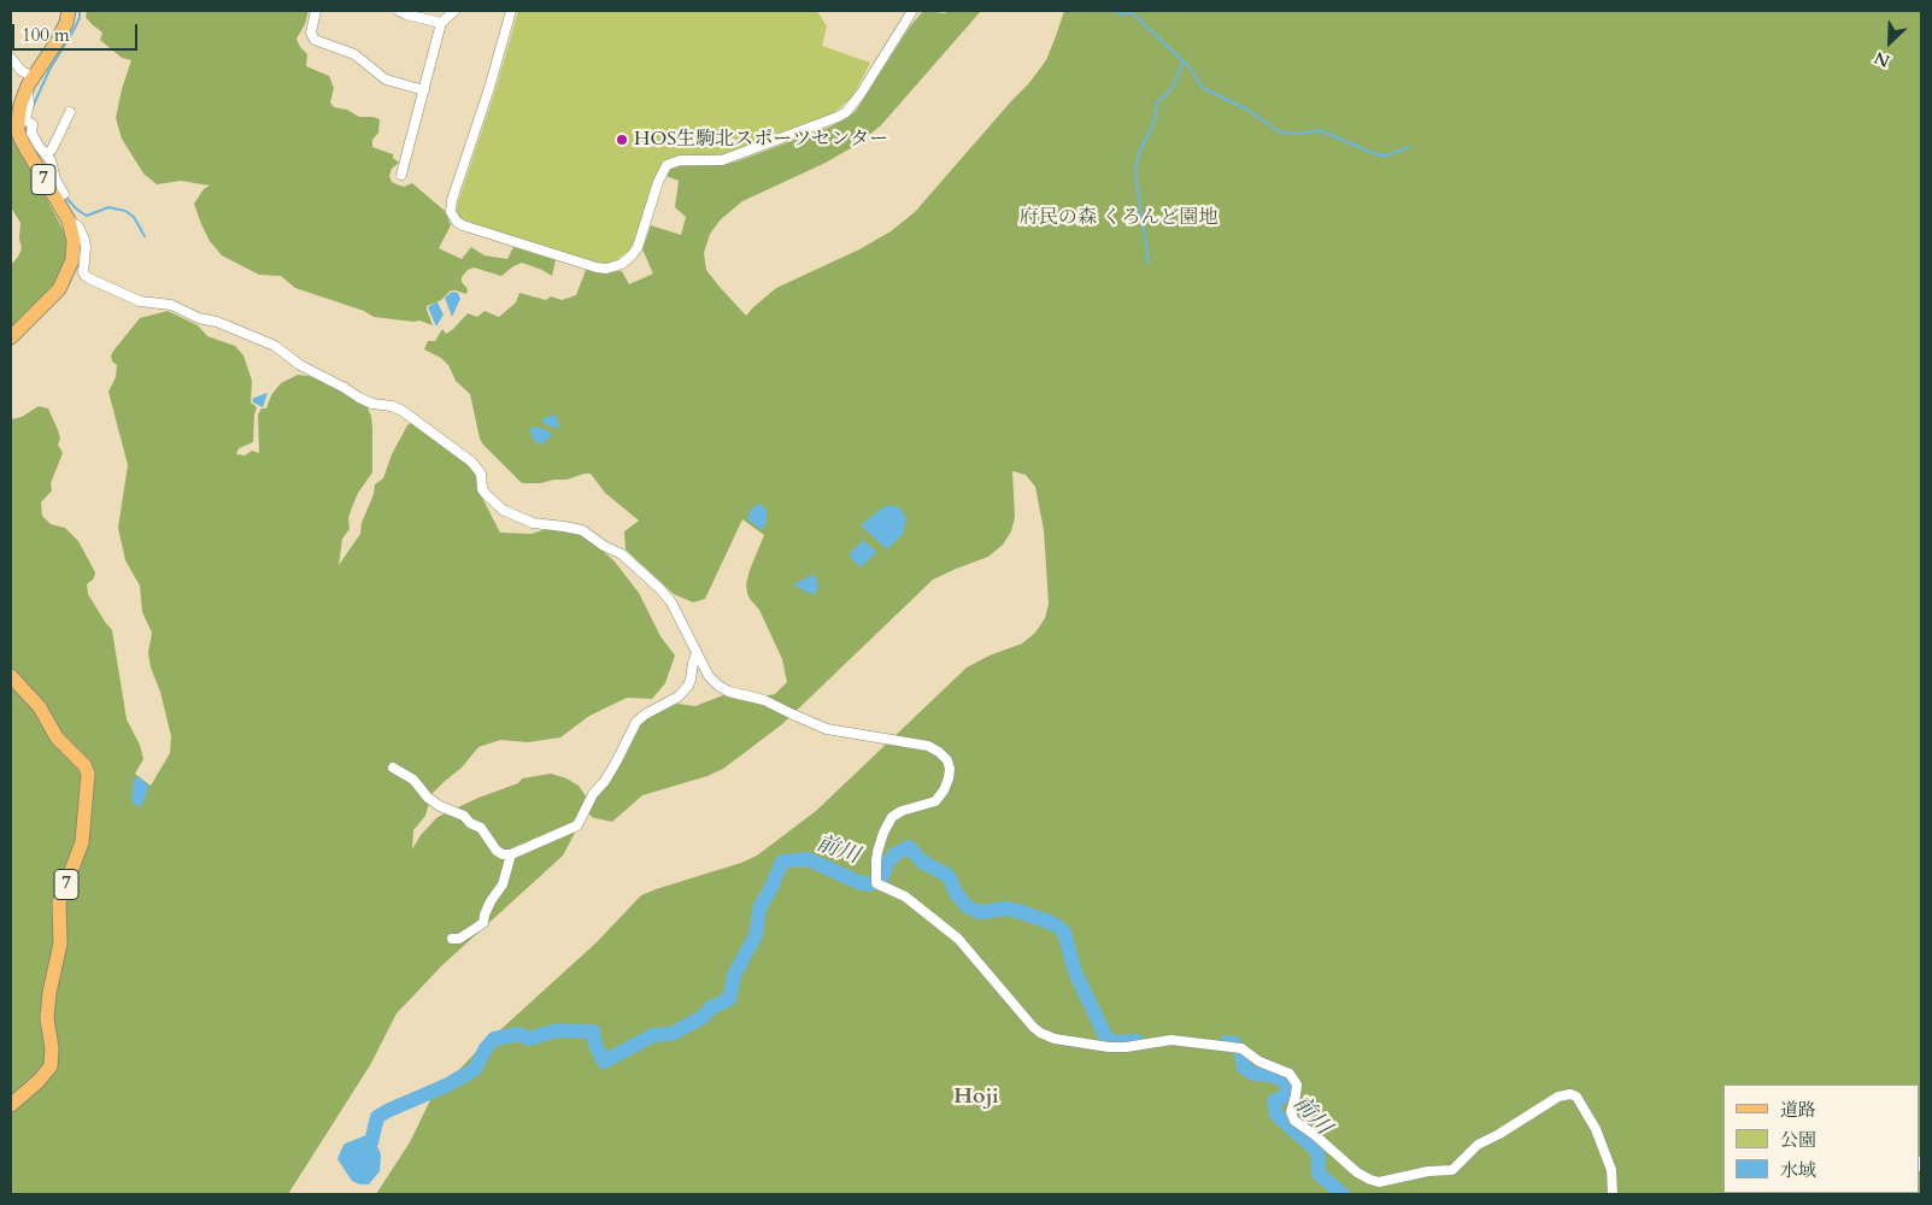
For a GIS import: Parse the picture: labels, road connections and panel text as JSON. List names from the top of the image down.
{
  "streets": {
    "main road": ["7"]
  },
  "districts": ["Hoji"],
  "water": ["前川"],
  "parks": ["府民の森 くろんど園地"],
  "places": ["HOS生駒北スポーツセンター"],
  "legend": ["道路", "公園", "水域"],
  "scale_bar": "100 m",
  "north": "bottom left"
}
